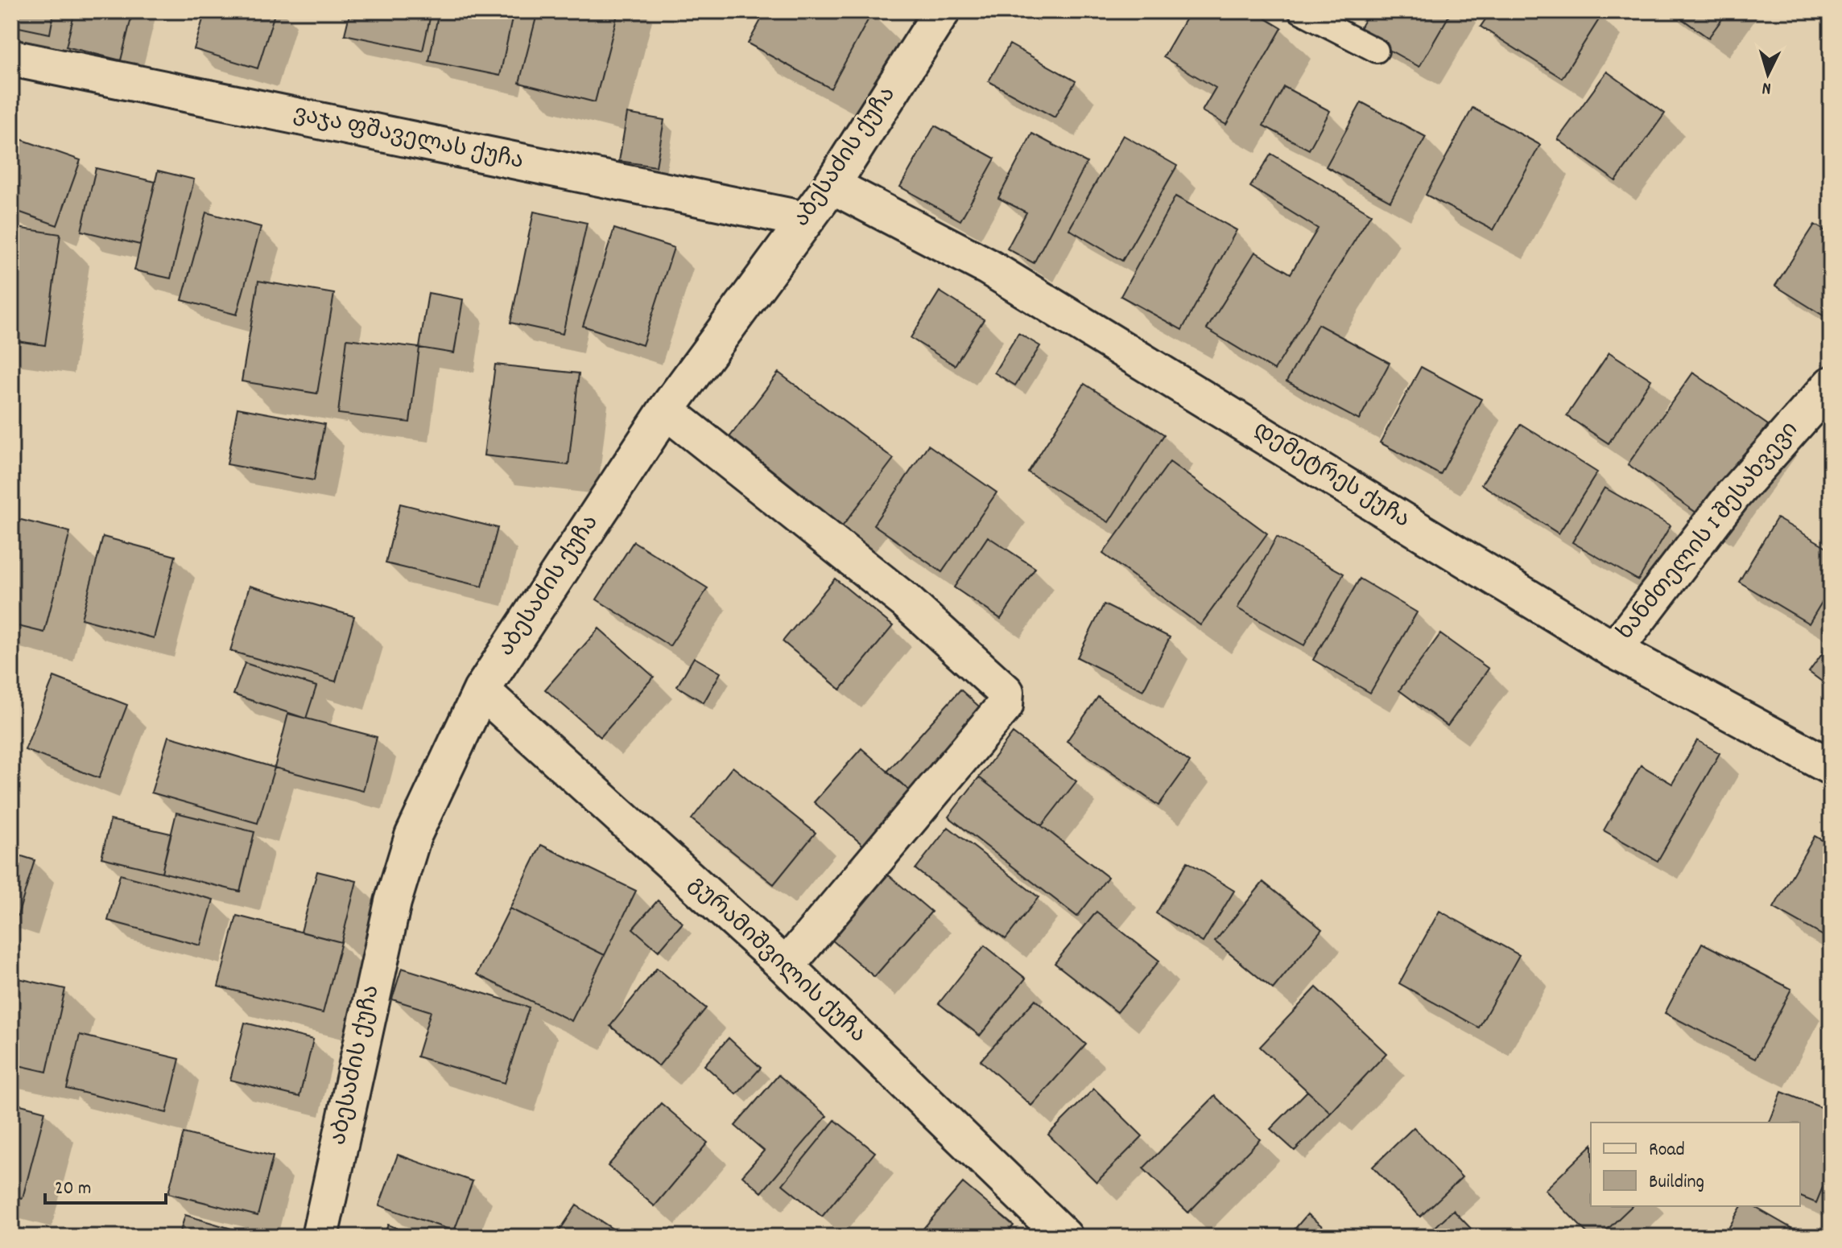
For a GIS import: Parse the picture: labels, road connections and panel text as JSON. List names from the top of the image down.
{
  "streets": {
    "street": [
      "ვაჯა ფშაველას ქუჩა",
      "აბესაძის ქუჩა",
      "დემეტრეს ქუჩა",
      "ხანძთელის I შესახვევი",
      "გურამიშვილის ქუჩა"
    ]
  },
  "crossings": [
    ["ვაჯა ფშაველას ქუჩა", "აბესაძის ქუჩა"],
    ["აბესაძის ქუჩა", "დემეტრეს ქუჩა"],
    ["აბესაძის ქუჩა", "გურამიშვილის ქუჩა"],
    ["დემეტრეს ქუჩა", "ხანძთელის I შესახვევი"]
  ],
  "legend": ["Road", "Building"],
  "scale_bar": "20 m",
  "north": "bottom"
}
